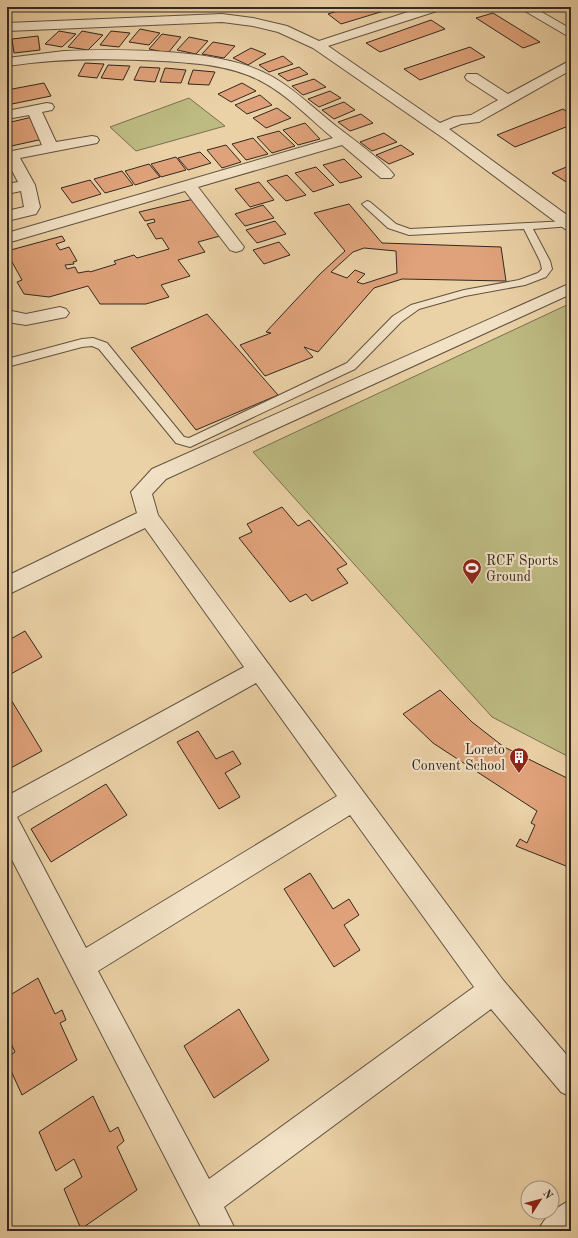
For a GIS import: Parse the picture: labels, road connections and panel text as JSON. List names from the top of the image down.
{
  "places": {
    "sports": ["RCF Sports Ground"],
    "building": ["Loreto Convent School"]
  },
  "north": "top right"
}
